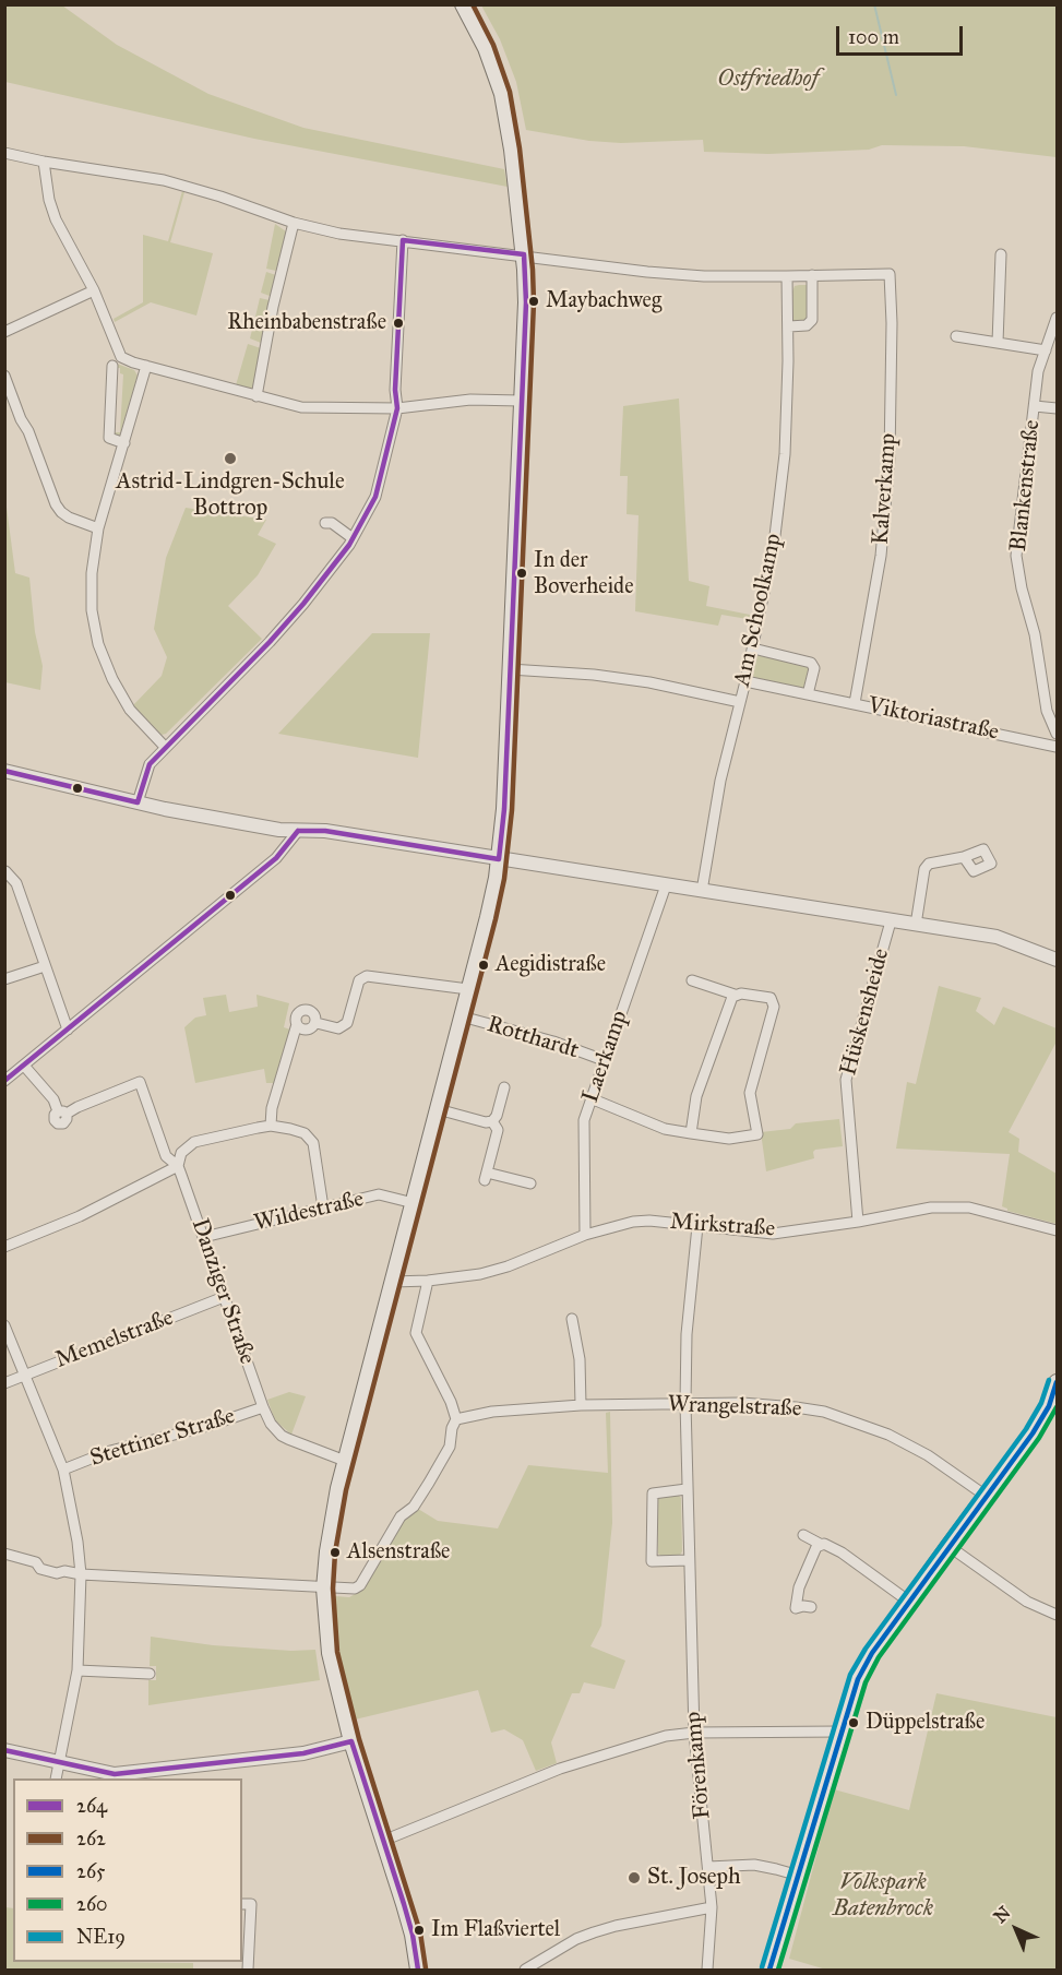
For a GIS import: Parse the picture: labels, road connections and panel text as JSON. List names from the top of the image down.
{
  "streets": {
    "street": [
      "Blankenstraße",
      "Kalverkamp",
      "Am Schoolkamp",
      "Viktoriastraße",
      "Hüskensheide",
      "Rotthardt",
      "Laerkamp",
      "Wildestraße",
      "Mirkstraße",
      "Danziger Straße",
      "Memelstraße",
      "Wrangelstraße",
      "Stettiner Straße",
      "Förenkamp"
    ]
  },
  "crossings": [
    ["Kalverkamp", "Viktoriastraße"],
    ["Am Schoolkamp", "Viktoriastraße"],
    ["Hüskensheide", "Mirkstraße"],
    ["Rotthardt", "Laerkamp"],
    ["Laerkamp", "Mirkstraße"],
    ["Wildestraße", "Danziger Straße"],
    ["Mirkstraße", "Förenkamp"],
    ["Danziger Straße", "Memelstraße"],
    ["Danziger Straße", "Stettiner Straße"],
    ["Wrangelstraße", "Förenkamp"]
  ],
  "parks": ["Ostfriedhof", "Volkspark Batenbrock"],
  "places": [
    "Maybachweg",
    "Rheinbabenstraße",
    "Astrid-Lindgren-Schule Bottrop",
    "In der Boverheide",
    "Aegidistraße",
    "Alsenstraße",
    "Düppelstraße",
    "St. Joseph",
    "Im Flaßviertel"
  ],
  "lines": [
    "transit line 262",
    "transit line 264",
    "transit line NE19",
    "transit line 265",
    "transit line 260"
  ],
  "legend": [
    "264",
    "262",
    "265",
    "260",
    "NE19"
  ],
  "scale_bar": "100 m",
  "north": "top left"
}
